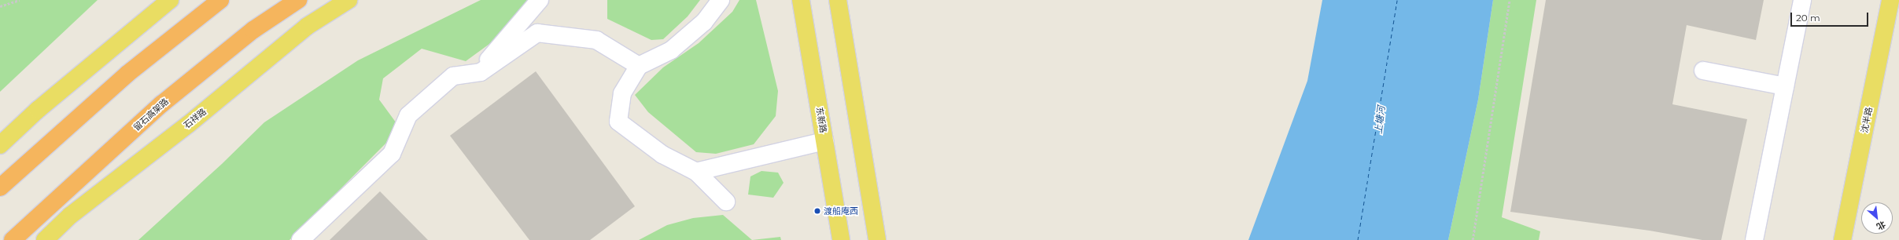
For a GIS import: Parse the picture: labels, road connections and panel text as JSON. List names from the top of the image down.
{
  "streets": {
    "highway": ["留石高架路"],
    "main road": ["石祥路", "东新路", "沈半路"]
  },
  "water": ["上塘河"],
  "places": ["渡船庵西"],
  "scale_bar": "20 m",
  "north": "bottom right"
}
